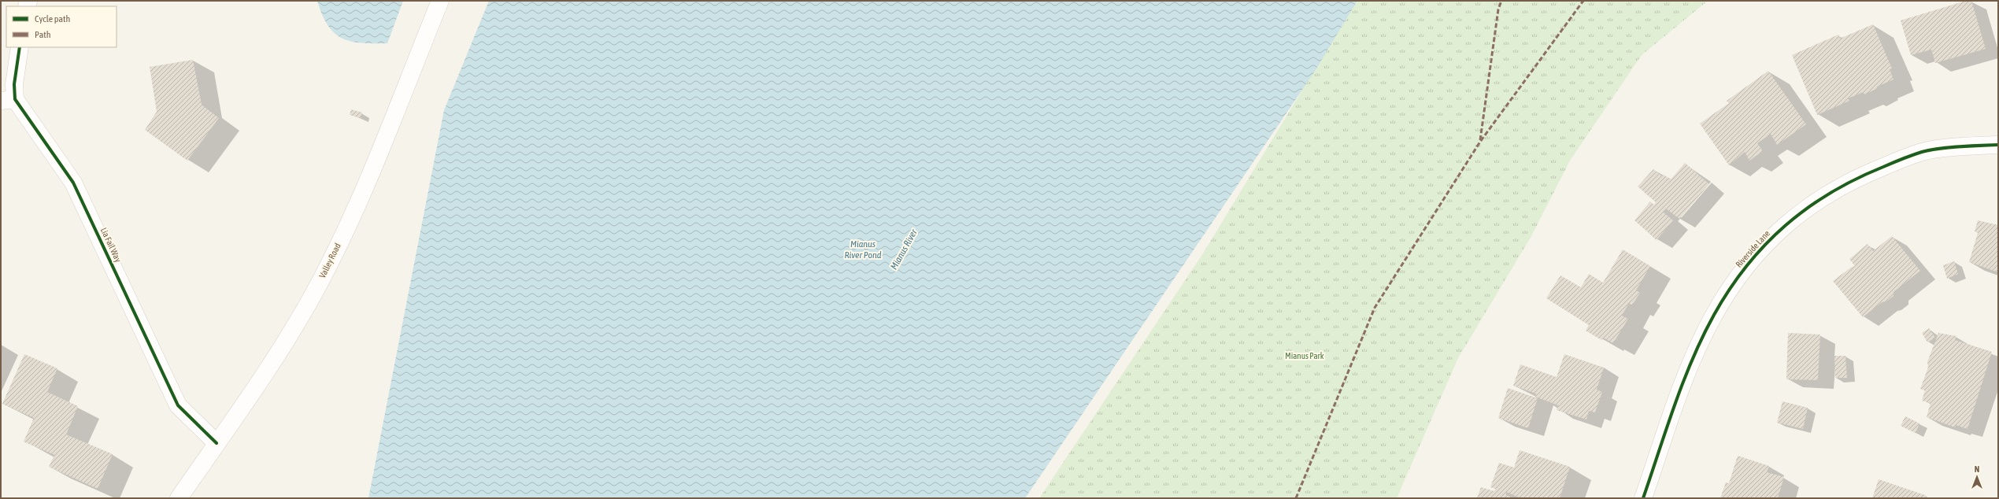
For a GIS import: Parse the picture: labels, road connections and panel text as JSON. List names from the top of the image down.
{
  "streets": {
    "street": ["Lia Fail Way", "Riverside Lane", "Valley Road"]
  },
  "crossings": [
    ["Lia Fail Way", "Valley Road"]
  ],
  "water": ["Mianus River Pond", "Mianus River"],
  "parks": ["Mianus Park"],
  "legend": ["Cycle path", "Path"],
  "north": "top"
}
